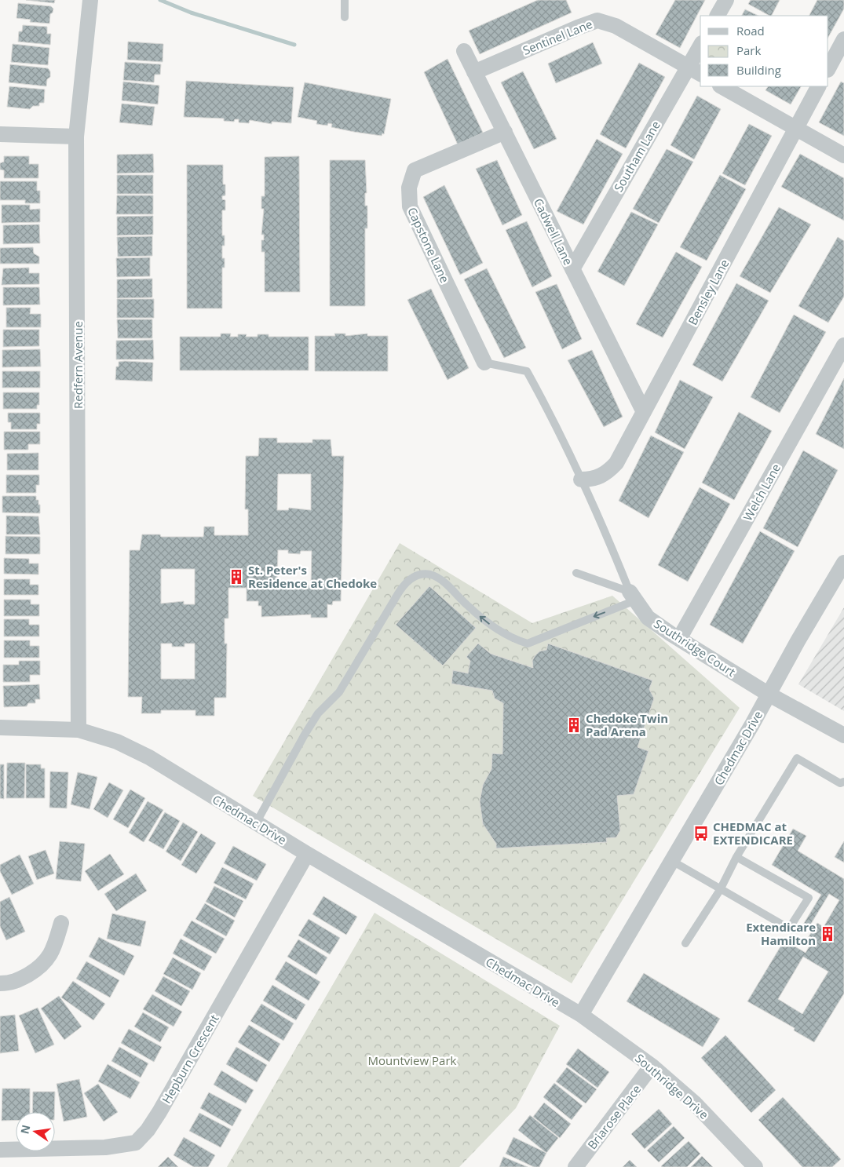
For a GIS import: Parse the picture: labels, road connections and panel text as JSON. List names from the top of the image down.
{
  "streets": {
    "street": [
      "Sentinel Lane",
      "Southam Lane",
      "Cadwell Lane",
      "Capstone Lane",
      "Bensley Lane",
      "Redfern Avenue",
      "Welch Lane",
      "Southridge Court",
      "Chedmac Drive",
      "Hepburn Crescent",
      "Southridge Drive",
      "Briarose Place"
    ]
  },
  "crossings": [
    ["Sentinel Lane", "Southam Lane"],
    ["Sentinel Lane", "Cadwell Lane"],
    ["Southam Lane", "Cadwell Lane"],
    ["Cadwell Lane", "Capstone Lane"],
    ["Cadwell Lane", "Bensley Lane"],
    ["Redfern Avenue", "Chedmac Drive"],
    ["Welch Lane", "Southridge Court"],
    ["Southridge Court", "Chedmac Drive"],
    ["Chedmac Drive", "Hepburn Crescent"],
    ["Chedmac Drive", "Southridge Drive"],
    ["Southridge Drive", "Briarose Place"]
  ],
  "parks": ["Mountview Park"],
  "places": {
    "building": ["St. Peter's Residence at Chedoke", "Chedoke Twin Pad Arena", "Extendicare Hamilton"],
    "bus stop": ["CHEDMAC at EXTENDICARE"]
  },
  "legend": ["Road", "Park", "Building"],
  "north": "left"
}
